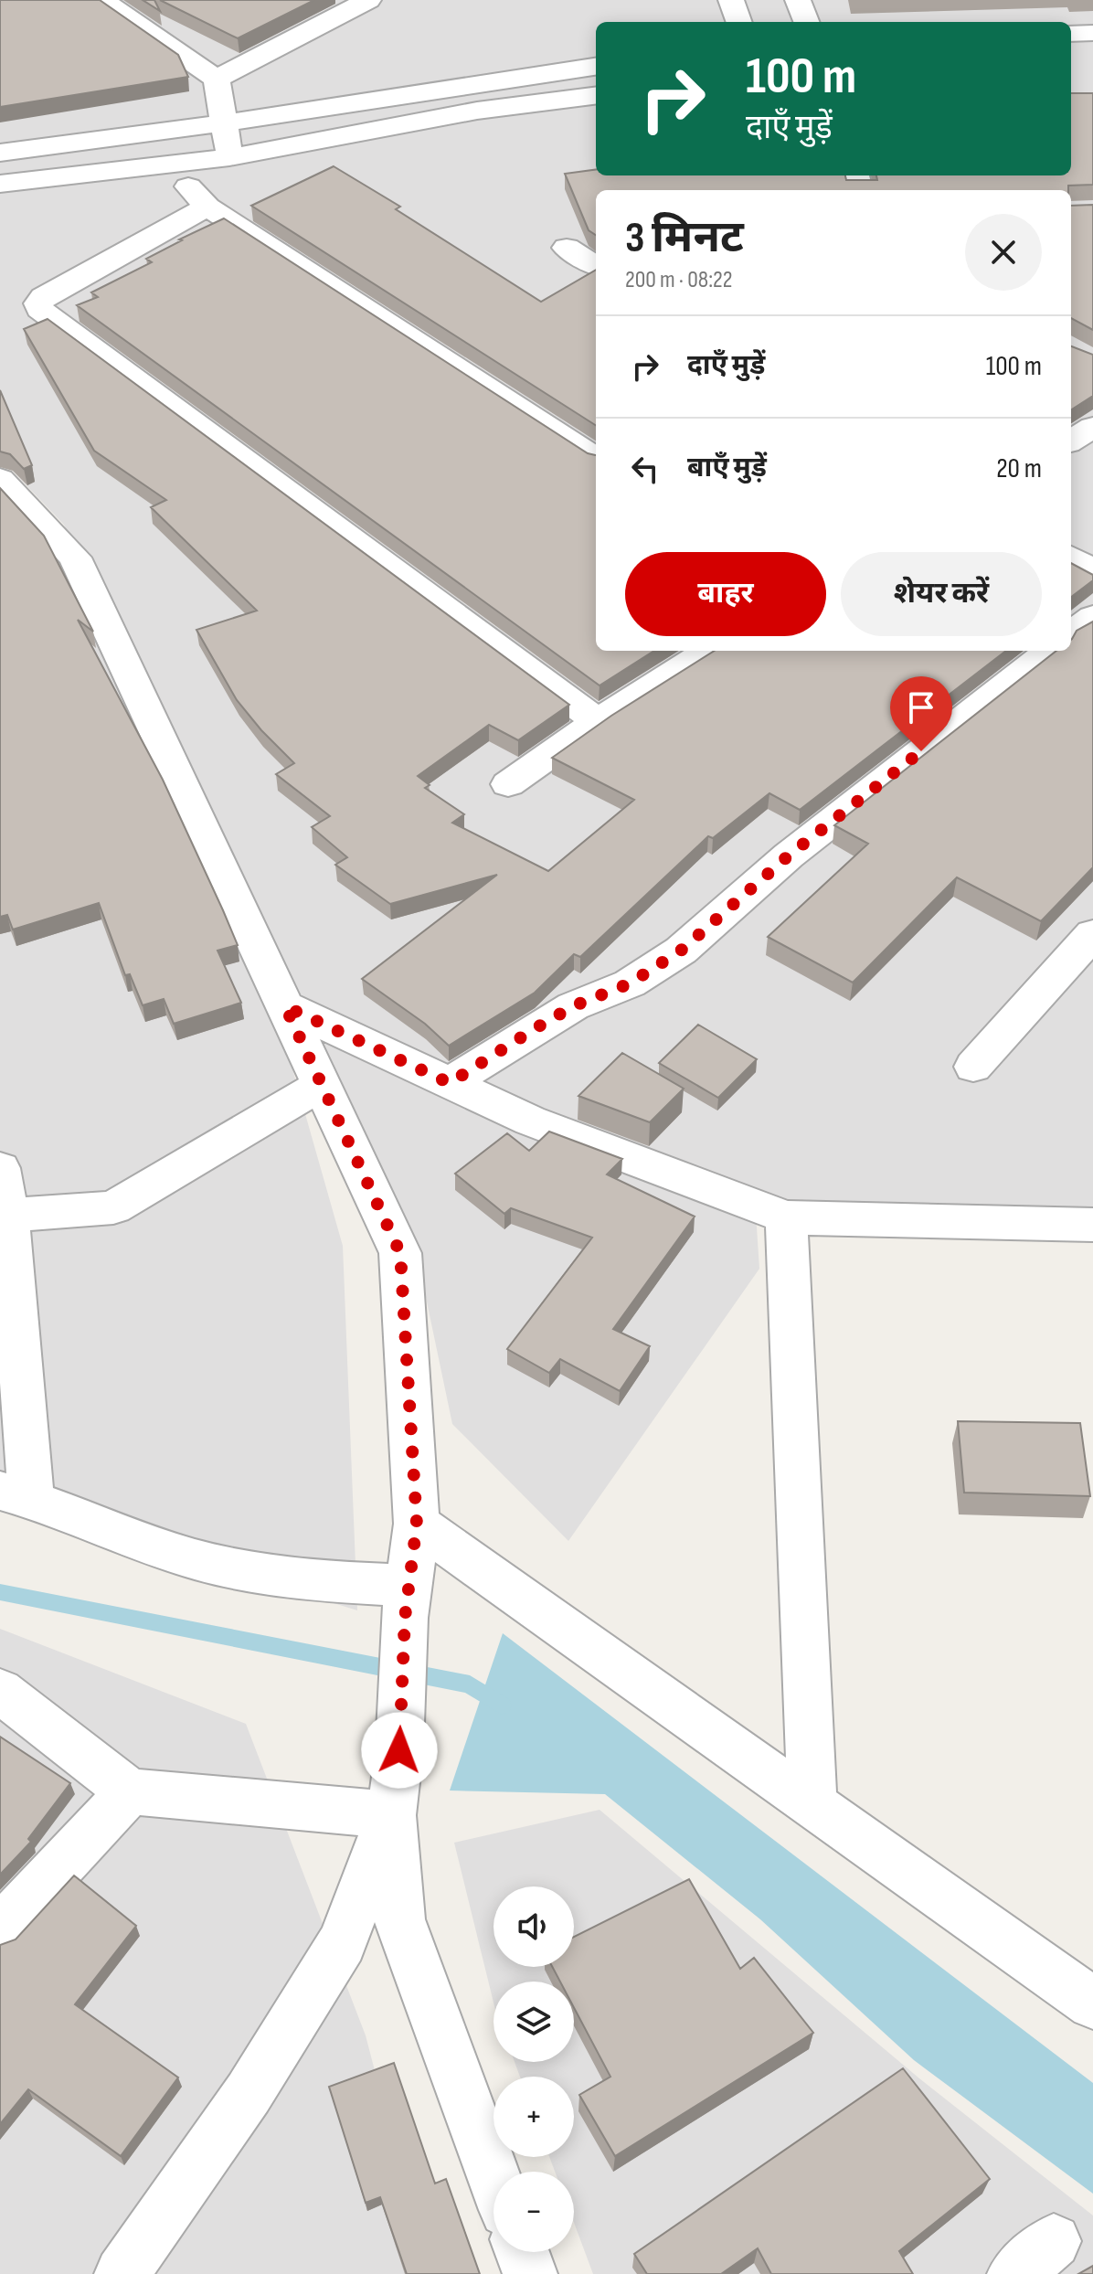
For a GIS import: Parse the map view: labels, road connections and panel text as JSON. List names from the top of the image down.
{
  "page": {
    "turn": ["100 m", "दाएँ मुड़ें"],
    "heading": ["3 मिनट", "200 m · 08:22"],
    "list": [
      {
        "name": "दाएँ मुड़ें",
        "value": "100 m"
      },
      {
        "name": "बाएँ मुड़ें",
        "value": "20 m"
      }
    ],
    "buttons": ["बाहर", "शेयर करें"],
    "map_buttons": ["+", "−"]
  }
}
